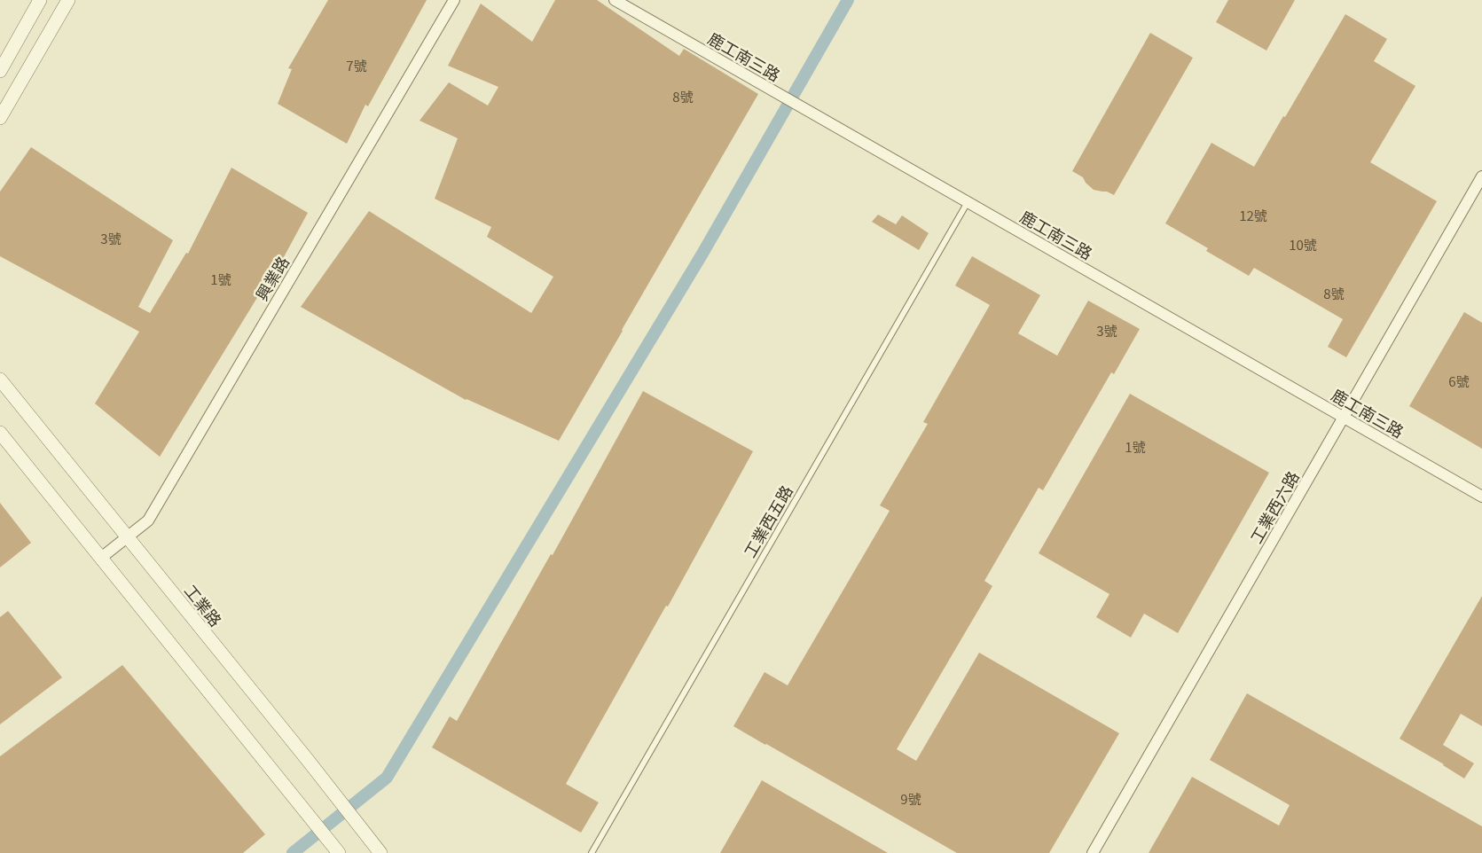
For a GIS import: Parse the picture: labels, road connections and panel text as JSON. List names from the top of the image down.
{
  "streets": {
    "street": [
      "鹿工南三路",
      "興業路",
      "工業西六路",
      "工業路"
    ],
    "lane": ["工業西五路"]
  },
  "crossings": [
    ["鹿工南三路", "工業西六路"],
    ["鹿工南三路", "工業西五路"],
    ["興業路", "工業路"]
  ],
  "house_numbers": [
    "7號",
    "8號",
    "12號",
    "3號",
    "10號",
    "1號",
    "8號",
    "3號",
    "6號",
    "1號",
    "9號"
  ]
}
